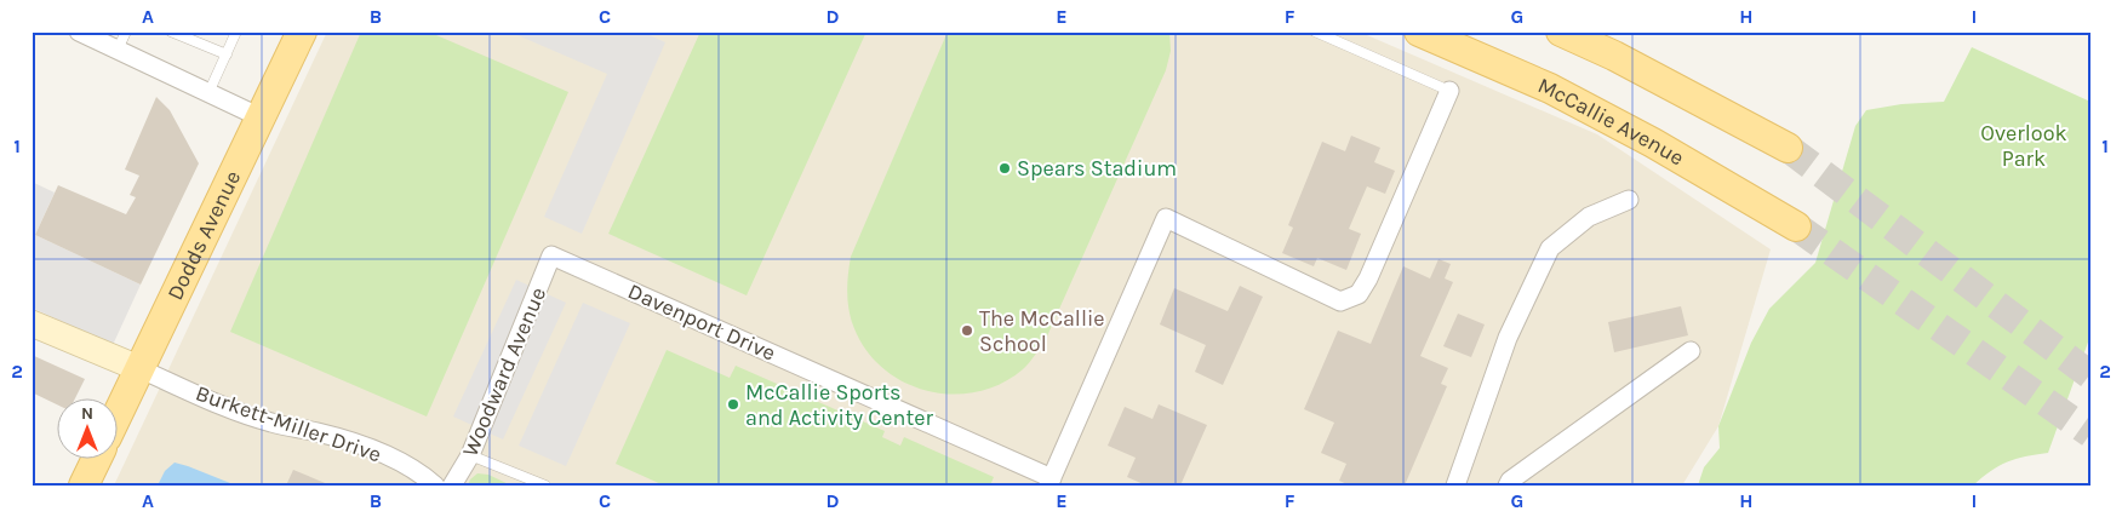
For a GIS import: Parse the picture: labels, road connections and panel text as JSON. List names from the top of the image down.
{
  "streets": {
    "main road": ["McCallie Avenue", "Dodds Avenue"],
    "street": ["Davenport Drive", "Woodward Avenue", "Burkett-Miller Drive"]
  },
  "crossings": [
    ["Dodds Avenue", "Burkett-Miller Drive"],
    ["Davenport Drive", "Woodward Avenue"]
  ],
  "parks": ["Overlook Park"],
  "places": ["Spears Stadium", "The McCallie School", "McCallie Sports and Activity Center"],
  "north": "top",
  "grid": {
    "columns": [
      "A",
      "B",
      "C",
      "D",
      "E",
      "F",
      "G",
      "H",
      "I"
    ],
    "rows": ["1", "2"]
  }
}
